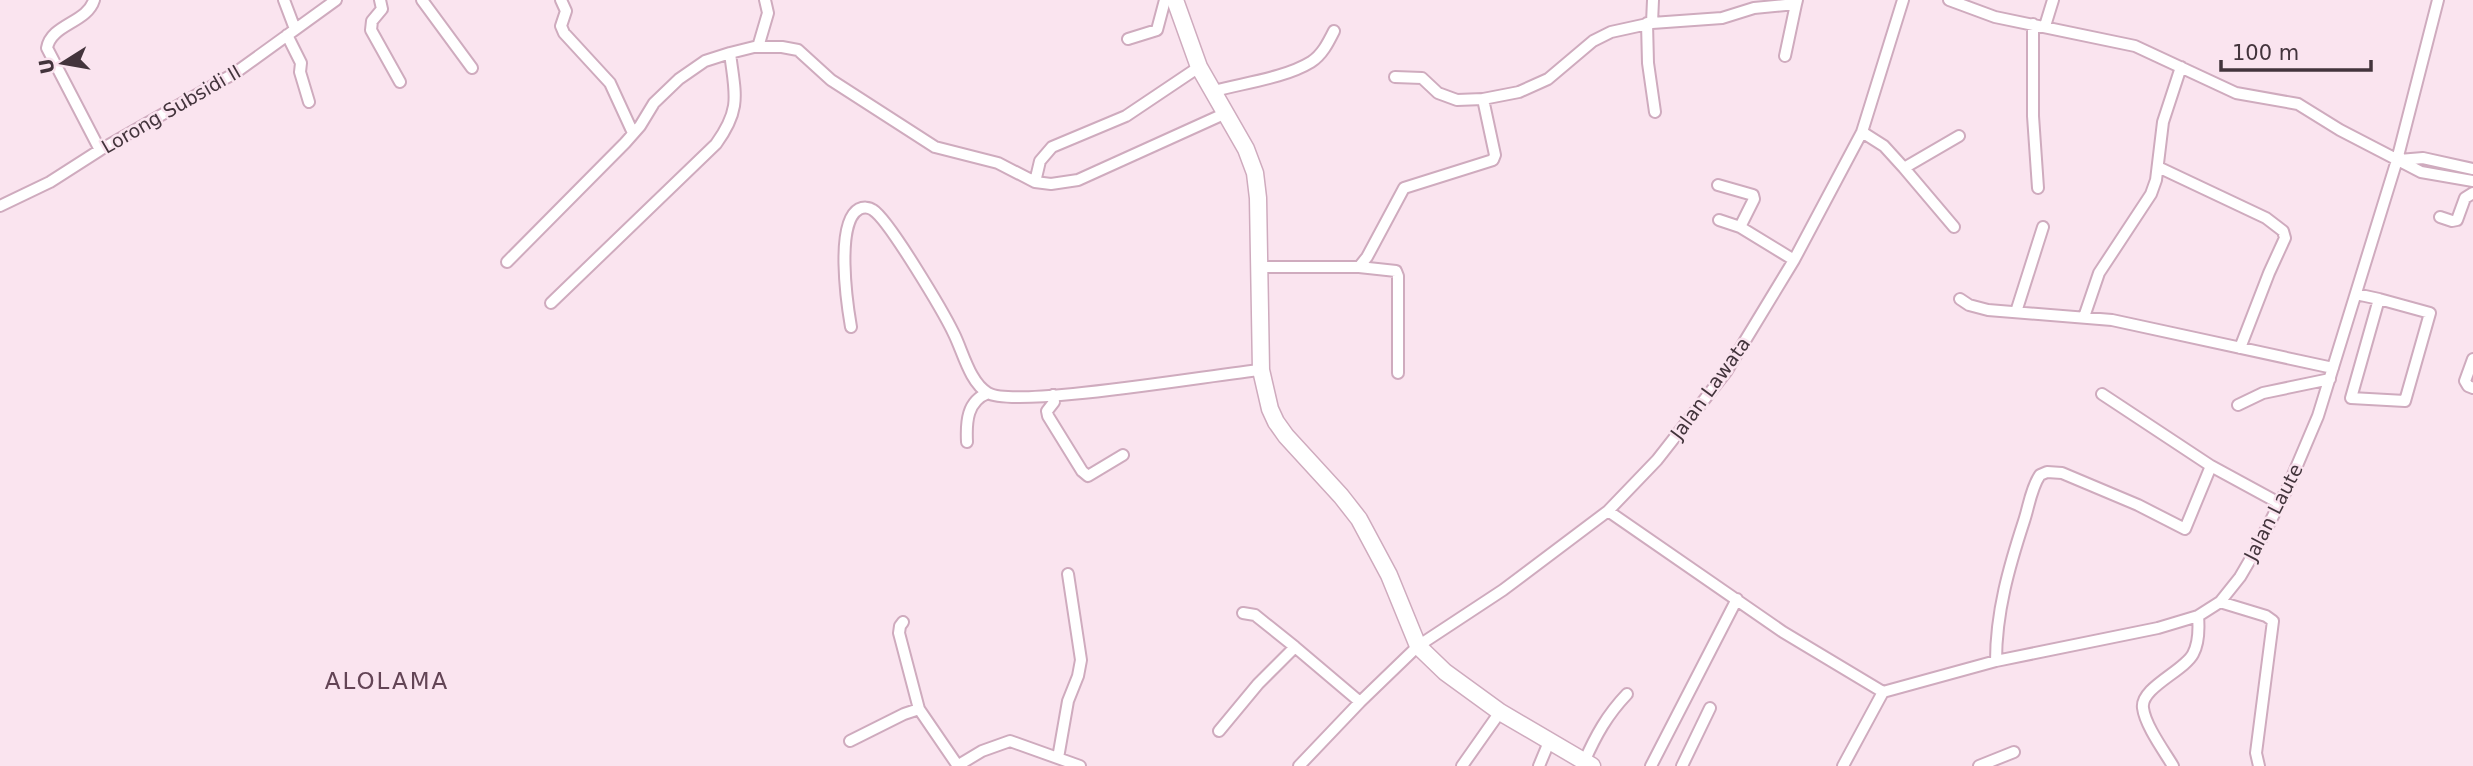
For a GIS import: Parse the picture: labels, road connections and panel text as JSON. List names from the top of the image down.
{
  "streets": {
    "street": ["Lorong Subsidi II", "Jalan Lawata", "Jalan Laute"]
  },
  "districts": ["ALOLAMA"],
  "scale_bar": "100 m",
  "north": "left"
}
